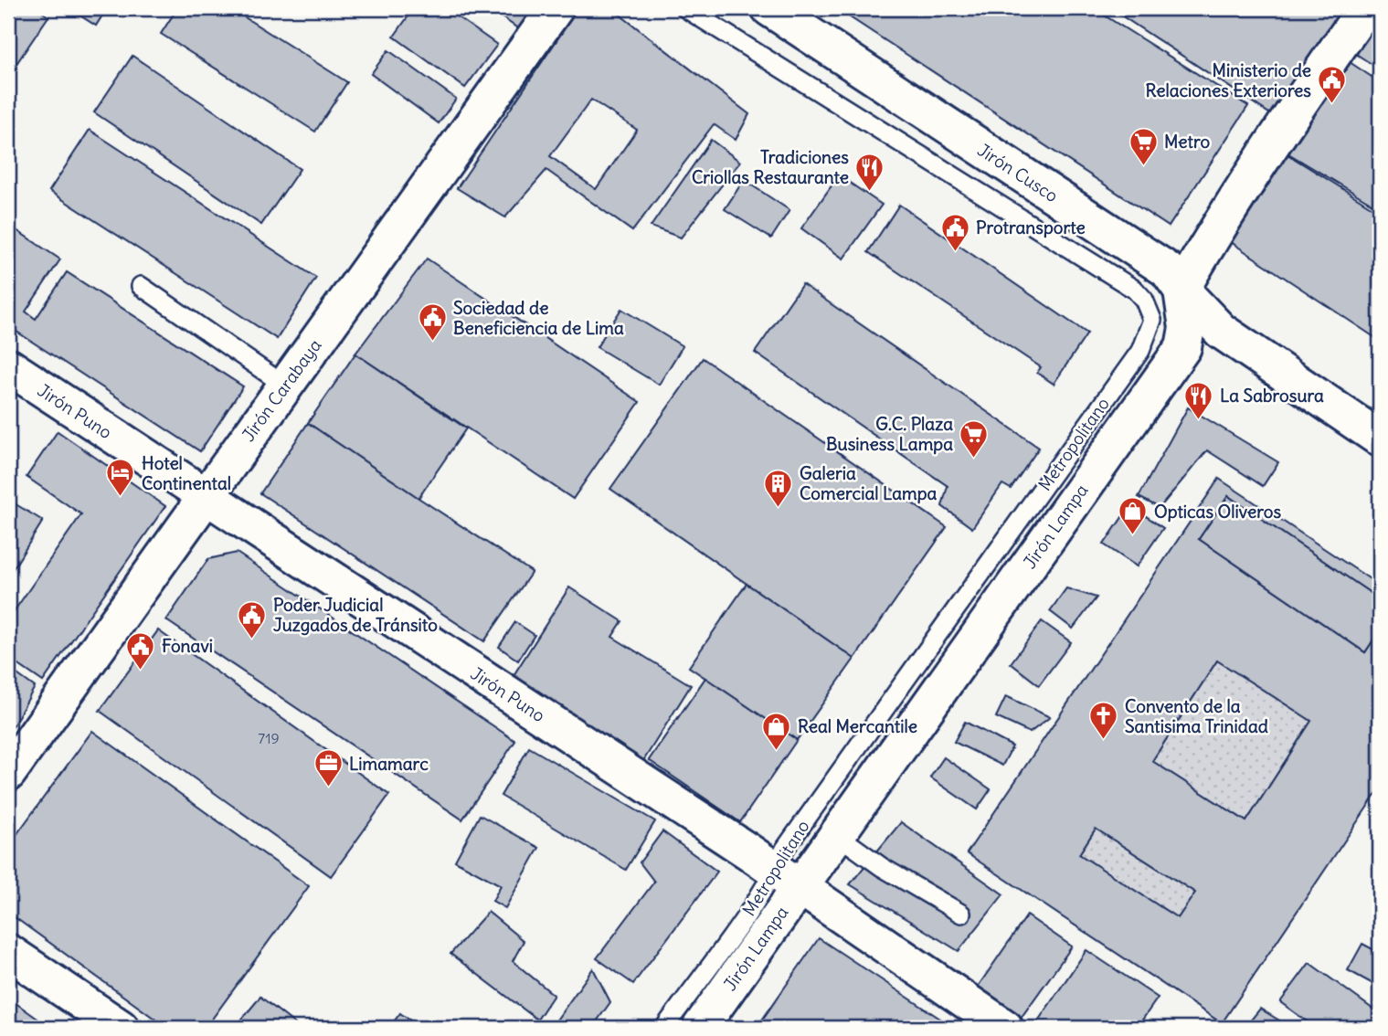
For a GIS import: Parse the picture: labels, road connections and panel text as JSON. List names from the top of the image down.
{
  "streets": {
    "street": [
      "Jirón Cusco",
      "Jirón Carabaya",
      "Jirón Puno",
      "Jirón Lampa"
    ],
    "lane": ["Metropolitano"]
  },
  "crossings": [
    ["Jirón Cusco", "Jirón Lampa"],
    ["Jirón Carabaya", "Jirón Puno"],
    ["Jirón Puno", "Metropolitano"],
    ["Jirón Puno", "Jirón Lampa"],
    ["Metropolitano", "Jirón Lampa"]
  ],
  "places": {
    "public building": [
      "Ministerio de Relaciones Exteriores",
      "Protransporte",
      "Sociedad de Beneficiencia de Lima",
      "Poder Judicial Juzgados de Tránsito",
      "Fonavi"
    ],
    "supermarket": ["Metro", "G.C. Plaza Business Lampa"],
    "restaurant": ["Tradiciones Criollas Restaurante", "La Sabrosura"],
    "hotel": ["Hotel Continental"],
    "building": ["Galeria Comercial Lampa"],
    "shop": ["Opticas Oliveros", "Real Mercantile"],
    "church": ["Convento de la Santisima Trinidad"],
    "office": ["Limamarc"]
  },
  "house_numbers": ["719"]
}
